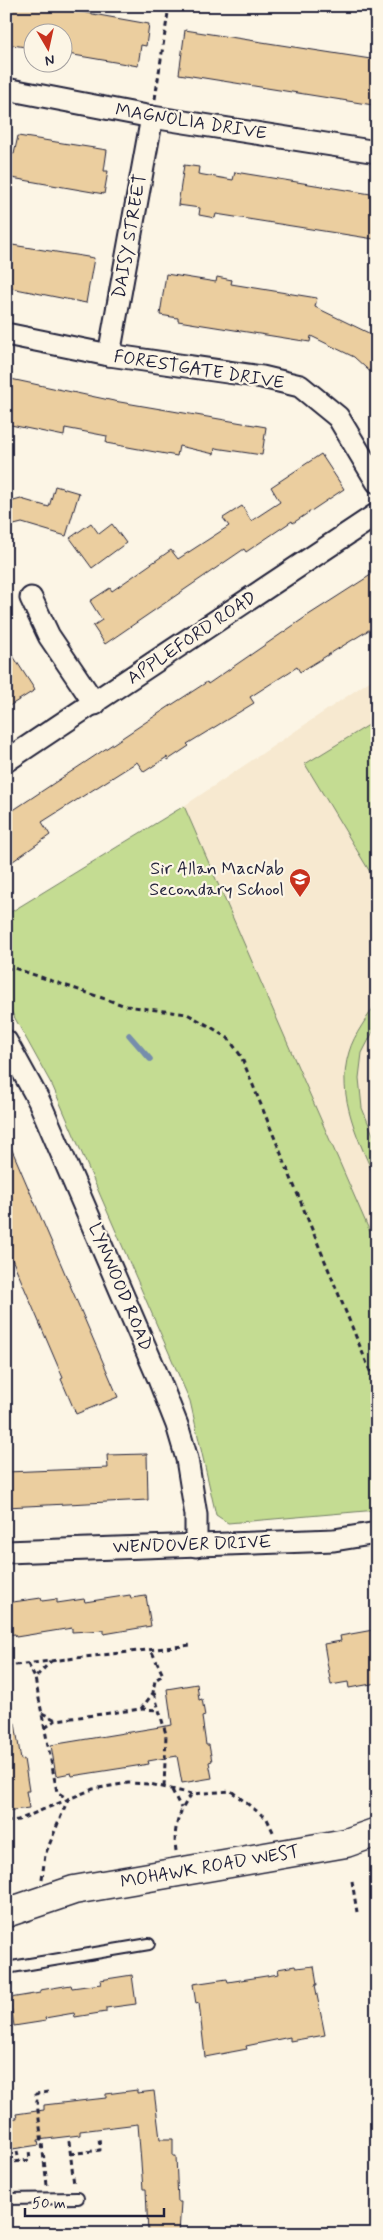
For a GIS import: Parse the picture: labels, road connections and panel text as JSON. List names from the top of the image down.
{
  "streets": {
    "main road": ["MOHAWK ROAD WEST"],
    "street": [
      "MAGNOLIA DRIVE",
      "DAISY STREET",
      "FORESTGATE DRIVE",
      "APPLEFORD ROAD",
      "LYNWOOD ROAD",
      "WENDOVER DRIVE"
    ]
  },
  "crossings": [
    ["MAGNOLIA DRIVE", "DAISY STREET"],
    ["DAISY STREET", "FORESTGATE DRIVE"],
    ["LYNWOOD ROAD", "WENDOVER DRIVE"]
  ],
  "places": {
    "school or university": ["Sir Allan MacNab Secondary School"]
  },
  "scale_bar": "50 m",
  "north": "bottom"
}
